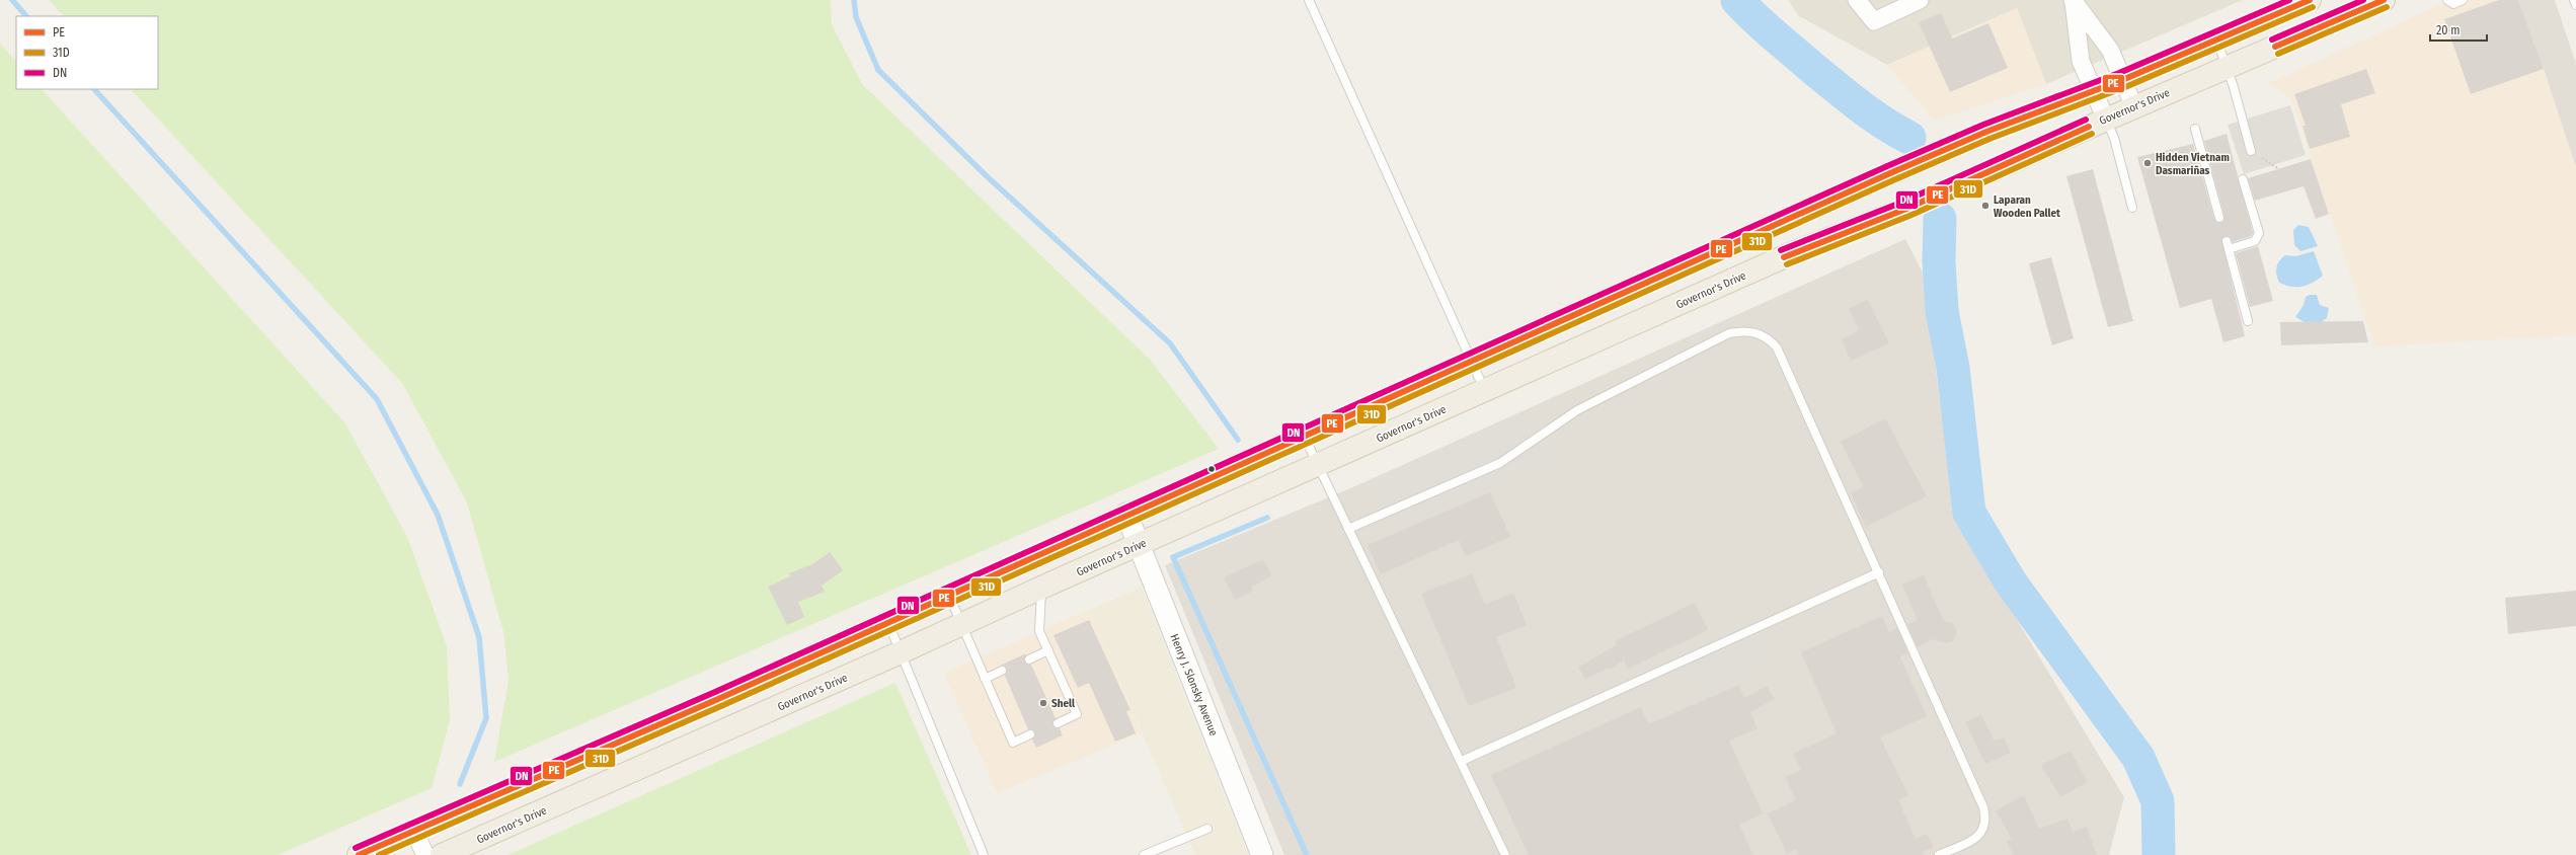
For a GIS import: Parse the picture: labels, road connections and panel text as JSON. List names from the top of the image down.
{
  "streets": {
    "main road": ["Governor's Drive"],
    "street": ["Henry J. Slonsky Avenue"]
  },
  "crossings": [
    ["Governor's Drive", "Henry J. Slonsky Avenue"]
  ],
  "places": ["Hidden Vietnam Dasmariñas", "Laparan Wooden Pallet", "Shell"],
  "lines": ["transit line PE", "transit line DN", "transit line 31D"],
  "legend": ["PE", "31D", "DN"],
  "scale_bar": "20 m"
}
